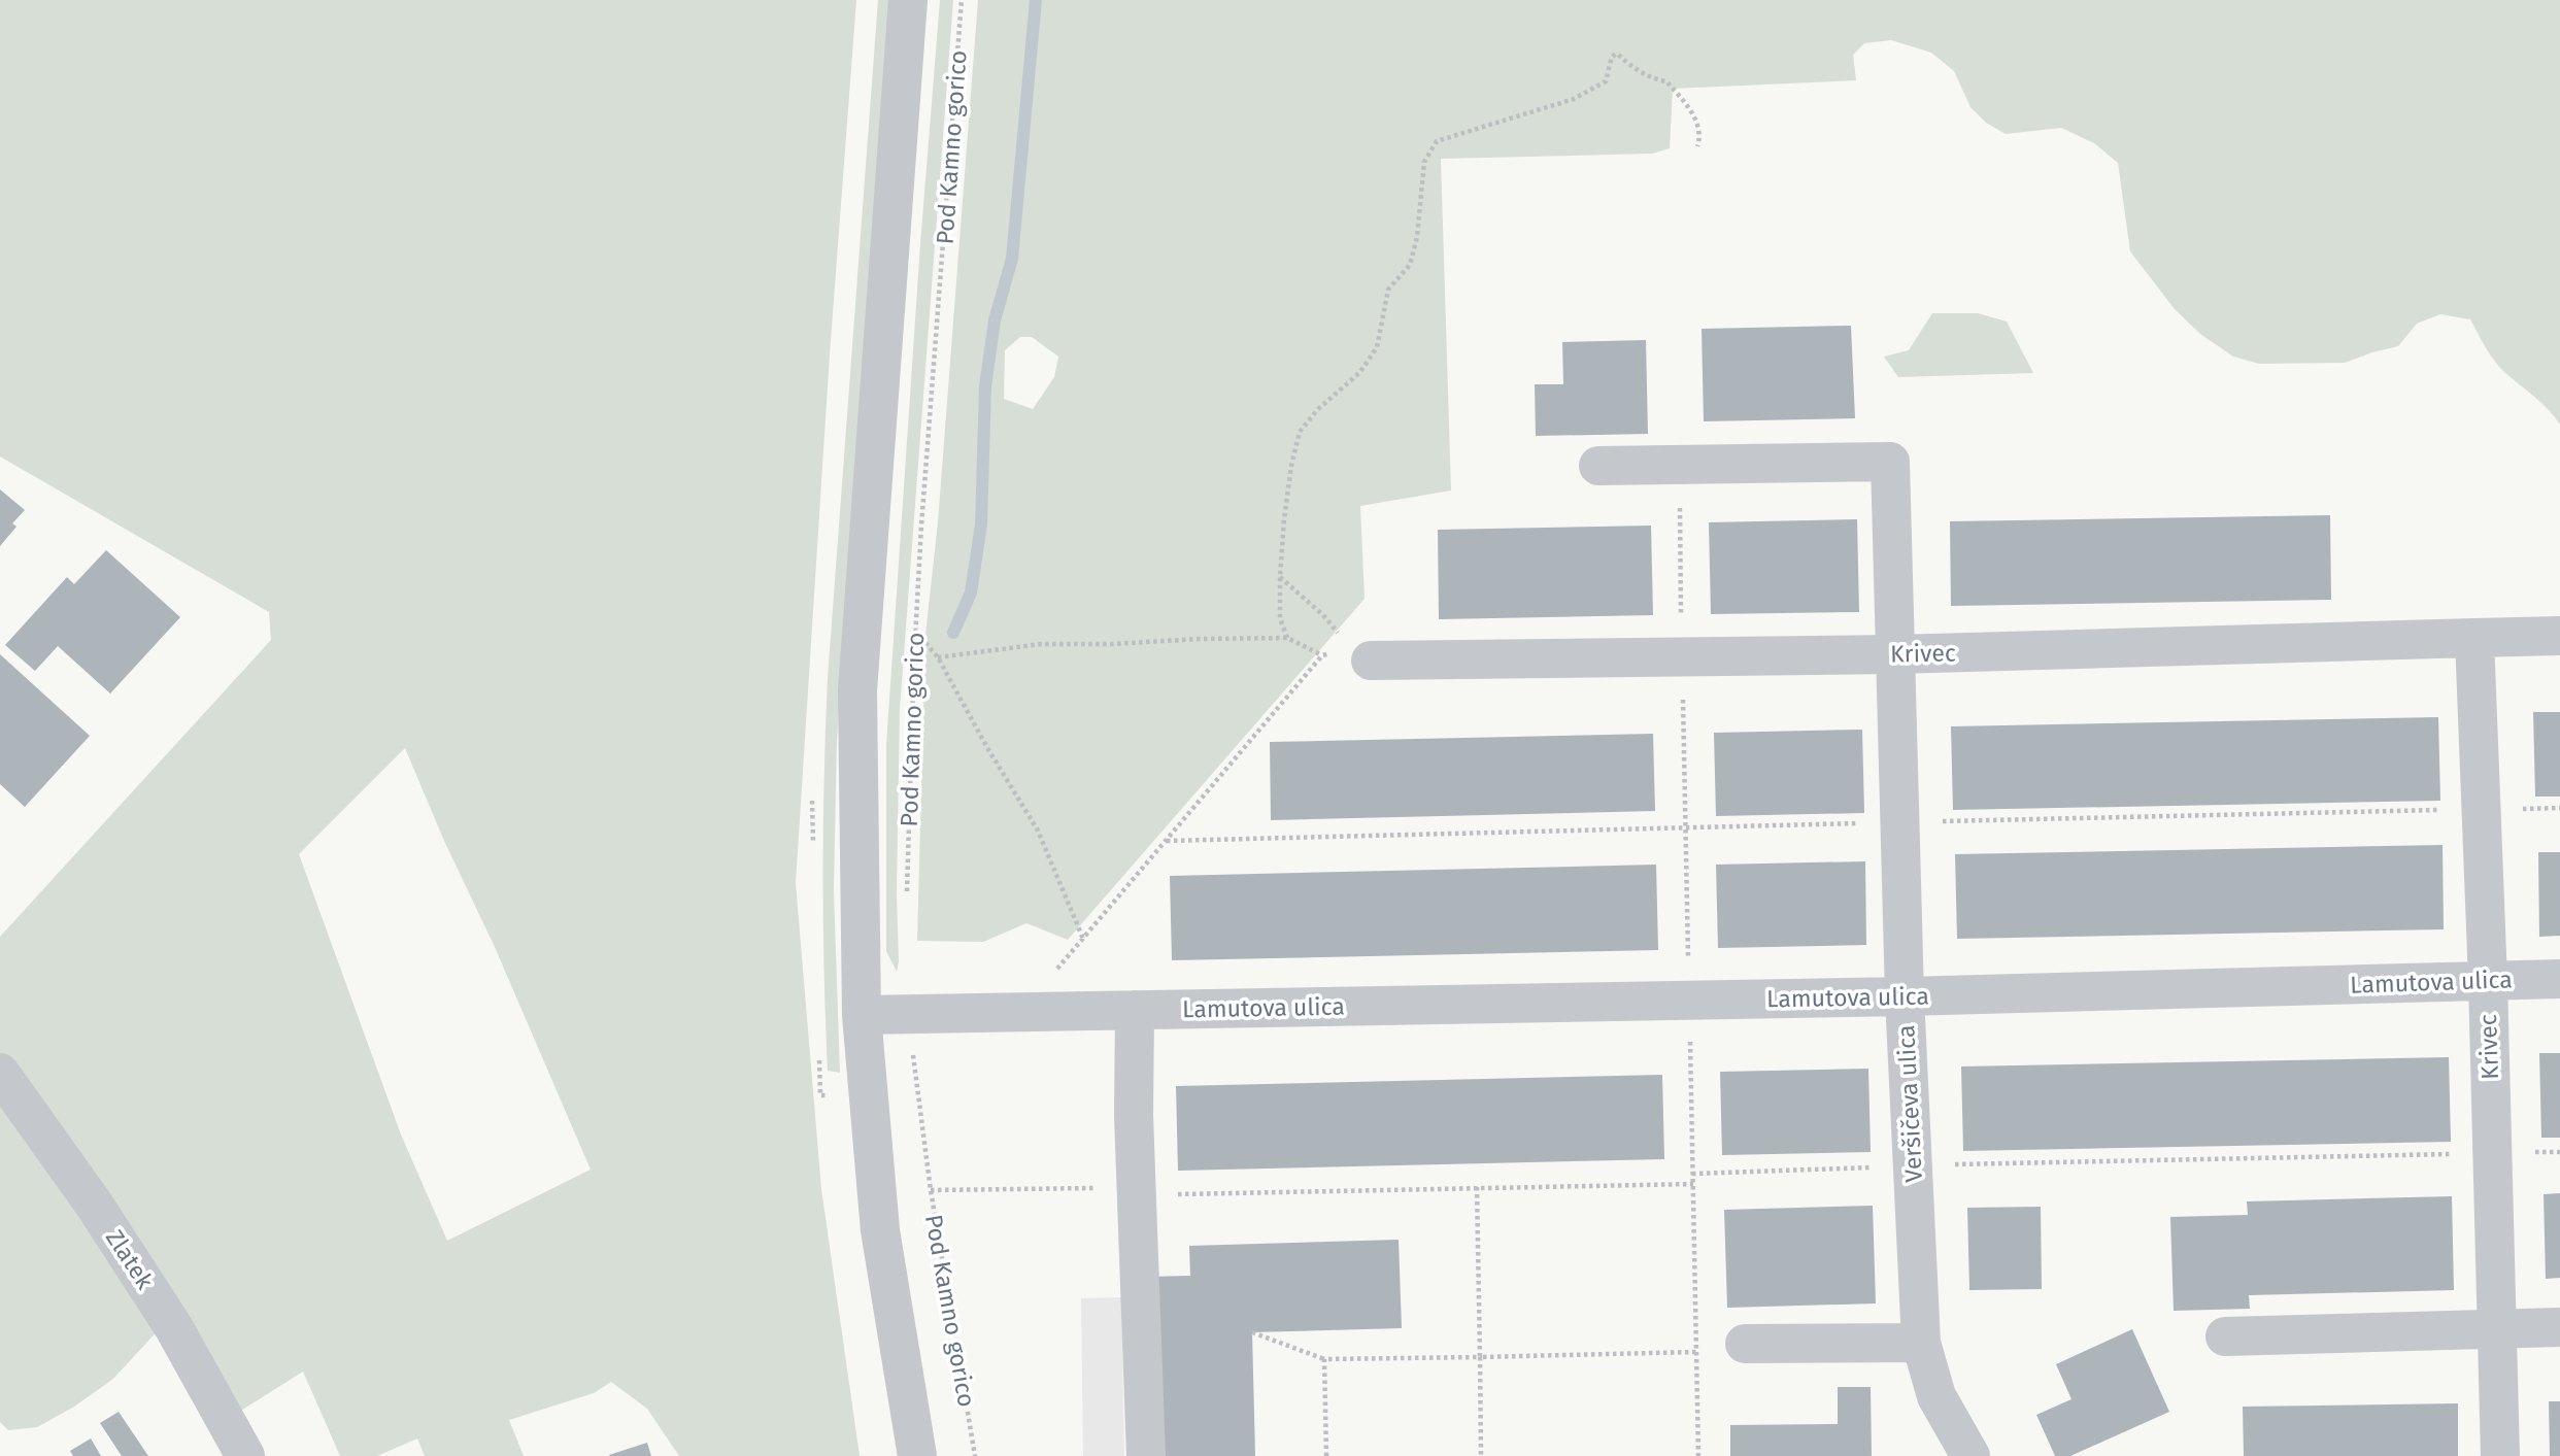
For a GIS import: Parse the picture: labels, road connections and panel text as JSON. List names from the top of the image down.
{
  "streets": {
    "street": [
      "Pod Kamno gorico",
      "Krivec",
      "Lamutova ulica",
      "Veršičeva ulica",
      "Zlatek"
    ]
  },
  "crossings": [
    ["Pod Kamno gorico", "Lamutova ulica"],
    ["Krivec", "Lamutova ulica"],
    ["Krivec", "Veršičeva ulica"],
    ["Lamutova ulica", "Veršičeva ulica"]
  ]
}
